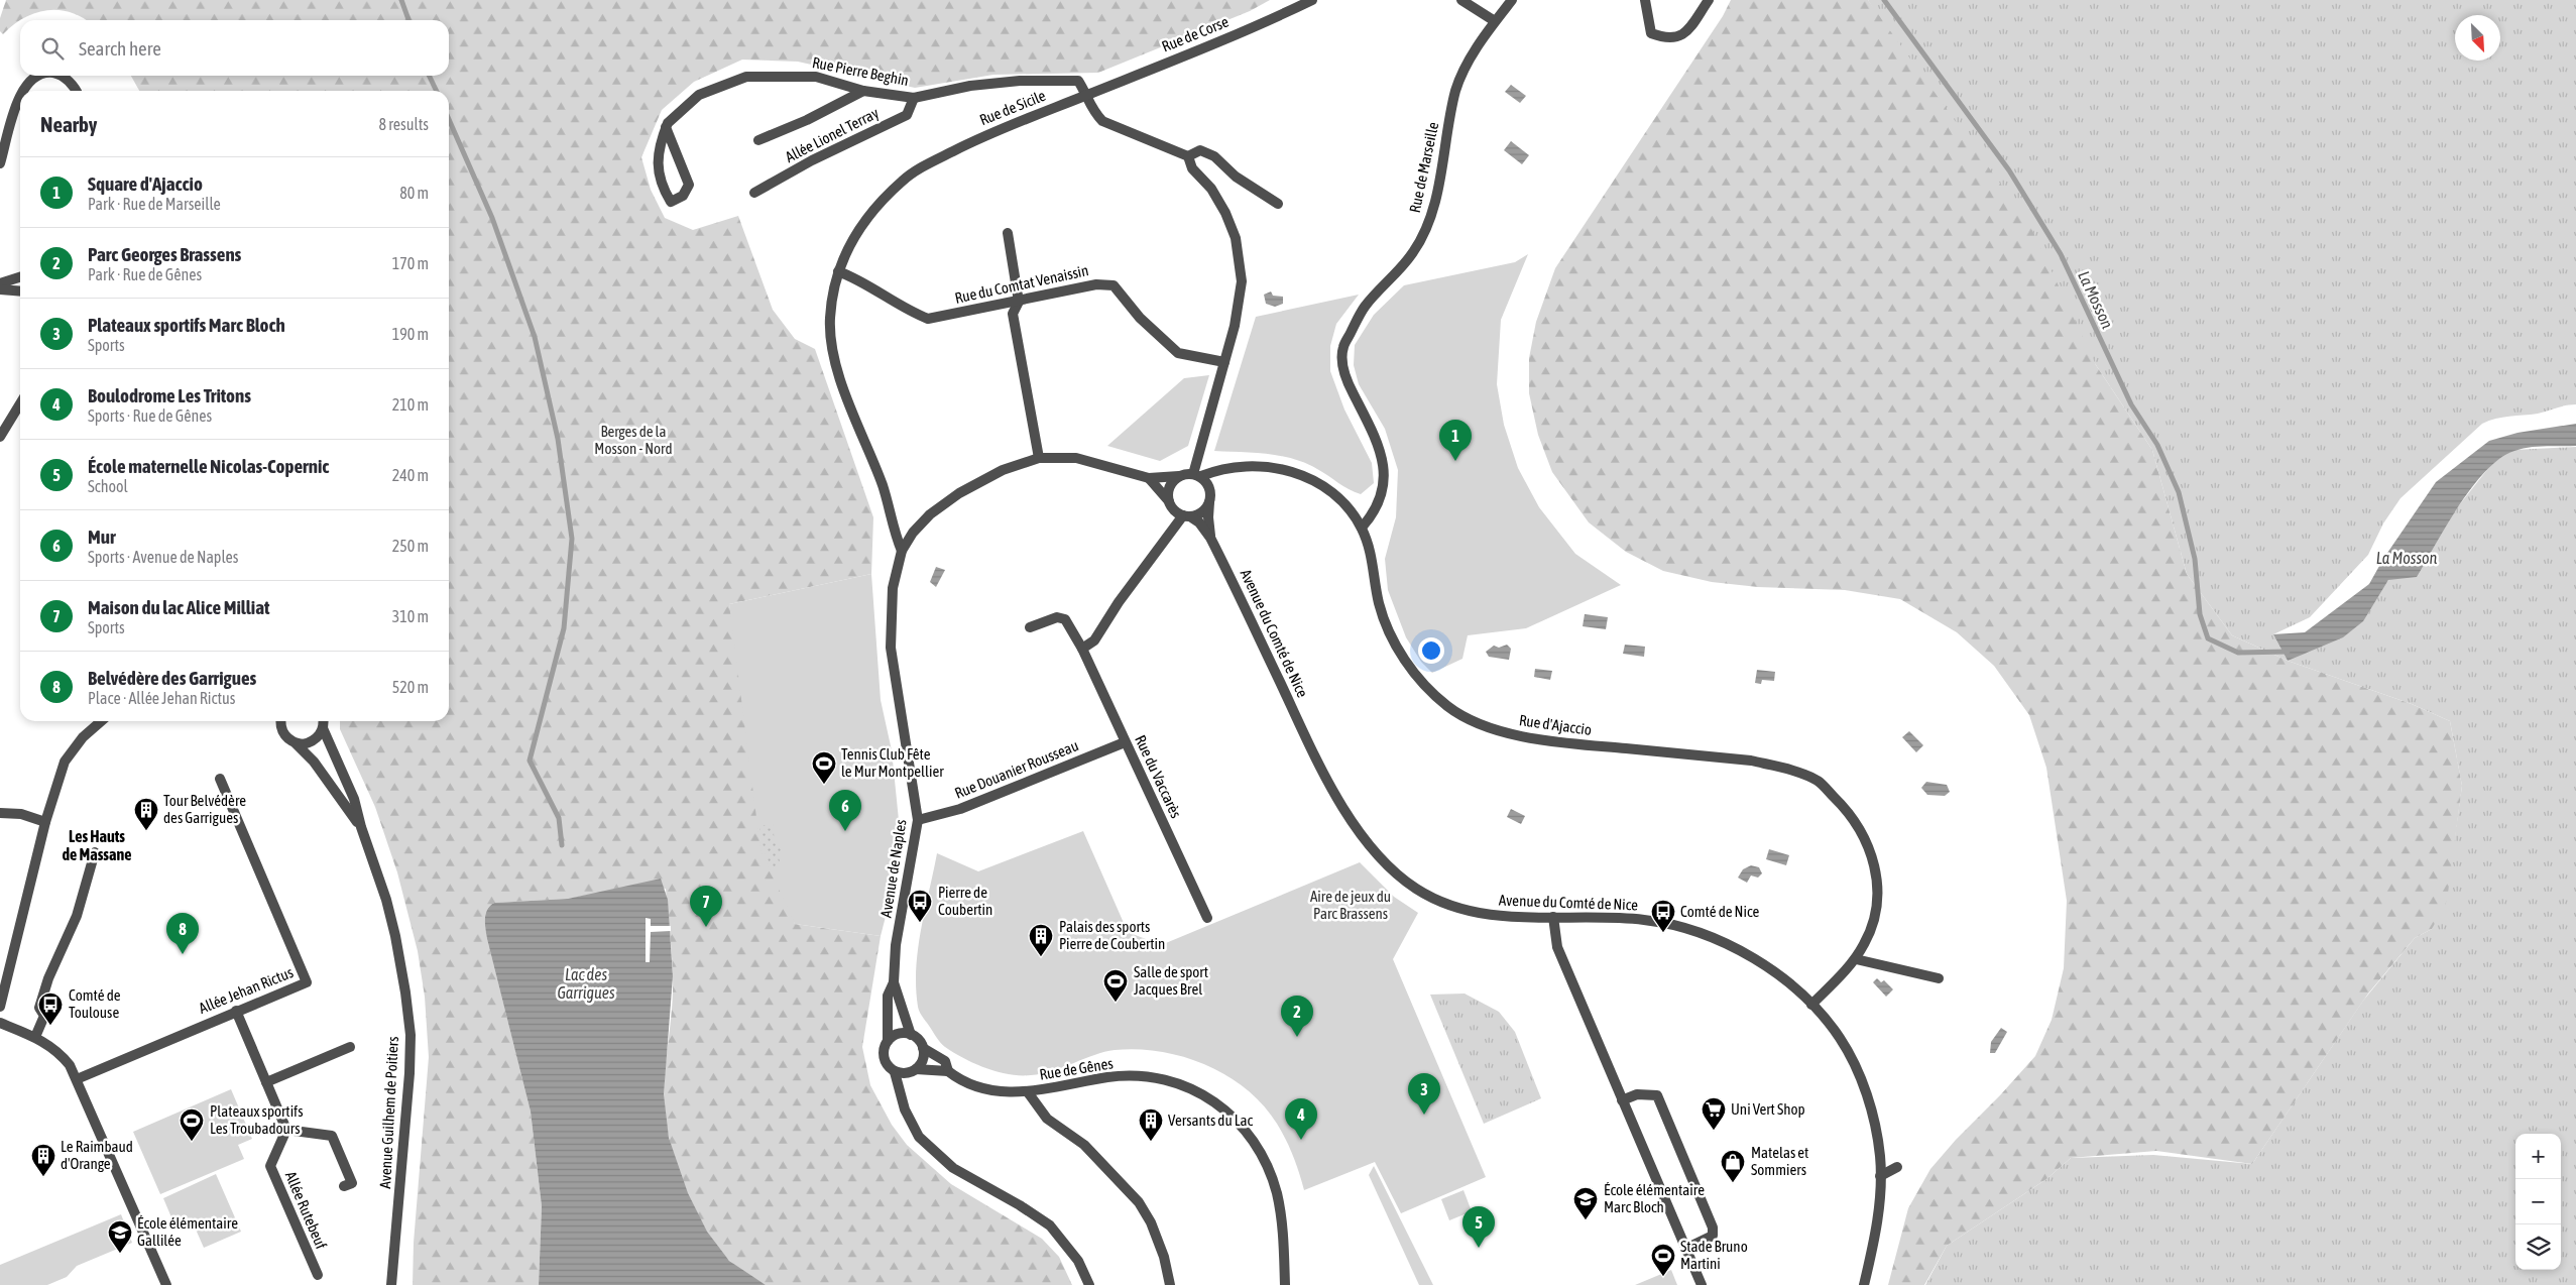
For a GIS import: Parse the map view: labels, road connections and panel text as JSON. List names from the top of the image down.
{
  "streets": {
    "street": [
      "Rue de Corse",
      "Rue Pierre Beghin",
      "Rue de Sicile",
      "Allée Lionel Terray",
      "Rue de Marseille",
      "Rue du Comtat Venaissin",
      "Avenue du Comté de Nice",
      "Rue d'Ajaccio",
      "Rue Douanier Rousseau",
      "Rue du Vaccarès",
      "Avenue de Naples",
      "Allée Jehan Rictus",
      "Rue de Gênes",
      "Avenue Guilhem de Poitiers",
      "Allée Rutebeuf"
    ]
  },
  "crossings": [
    ["Rue de Corse", "Rue Pierre Beghin"],
    ["Rue de Corse", "Rue de Sicile"],
    ["Rue Pierre Beghin", "Rue de Sicile"],
    ["Rue Pierre Beghin", "Allée Lionel Terray"],
    ["Rue de Sicile", "Rue du Comtat Venaissin"],
    ["Rue de Sicile", "Avenue de Naples"],
    ["Rue de Marseille", "Rue d'Ajaccio"],
    ["Avenue du Comté de Nice", "Rue d'Ajaccio"],
    ["Rue Douanier Rousseau", "Rue du Vaccarès"],
    ["Rue Douanier Rousseau", "Avenue de Naples"],
    ["Avenue de Naples", "Rue de Gênes"]
  ],
  "districts": ["Les Hauts de Massane"],
  "water": ["La Mosson", "Lac des Garrigues"],
  "parks": ["Berges de la Mosson - Nord", "Aire de jeux du Parc Brassens"],
  "places": {
    "sports": [
      "Tennis Club Fête le Mur Montpellier",
      "Salle de sport Jacques Brel",
      "Plateaux sportifs Les Troubadours",
      "Stade Bruno Martini"
    ],
    "building": [
      "Tour Belvédère des Garrigues",
      "Palais des sports Pierre de Coubertin",
      "Versants du Lac",
      "Le Raimbaud d'Orange"
    ],
    "bus stop": ["Pierre de Coubertin", "Comté de Nice", "Comté de Toulouse"],
    "supermarket": ["Uni Vert Shop"],
    "shop": ["Matelas et Sommiers"],
    "school or university": ["École élémentaire Marc Bloch", "École élémentaire Gallilée"]
  },
  "north": "bottom right",
  "page": {
    "search": "Search here",
    "heading": ["Nearby", "8 results"],
    "list": [
      {
        "mark": "1",
        "name": "Square d'Ajaccio",
        "note": "Park · Rue de Marseille",
        "value": "80 m"
      },
      {
        "mark": "2",
        "name": "Parc Georges Brassens",
        "note": "Park · Rue de Gênes",
        "value": "170 m"
      },
      {
        "mark": "3",
        "name": "Plateaux sportifs Marc Bloch",
        "note": "Sports",
        "value": "190 m"
      },
      {
        "mark": "4",
        "name": "Boulodrome Les Tritons",
        "note": "Sports · Rue de Gênes",
        "value": "210 m"
      },
      {
        "mark": "5",
        "name": "École maternelle Nicolas-Copernic",
        "note": "School",
        "value": "240 m"
      },
      {
        "mark": "6",
        "name": "Mur",
        "note": "Sports · Avenue de Naples",
        "value": "250 m"
      },
      {
        "mark": "7",
        "name": "Maison du lac Alice Milliat",
        "note": "Sports",
        "value": "310 m"
      },
      {
        "mark": "8",
        "name": "Belvédère des Garrigues",
        "note": "Place · Allée Jehan Rictus",
        "value": "520 m"
      }
    ],
    "pins": [
      "1",
      "6",
      "7",
      "8",
      "2",
      "3",
      "4",
      "5"
    ],
    "map_buttons": ["+", "−"]
  }
}
